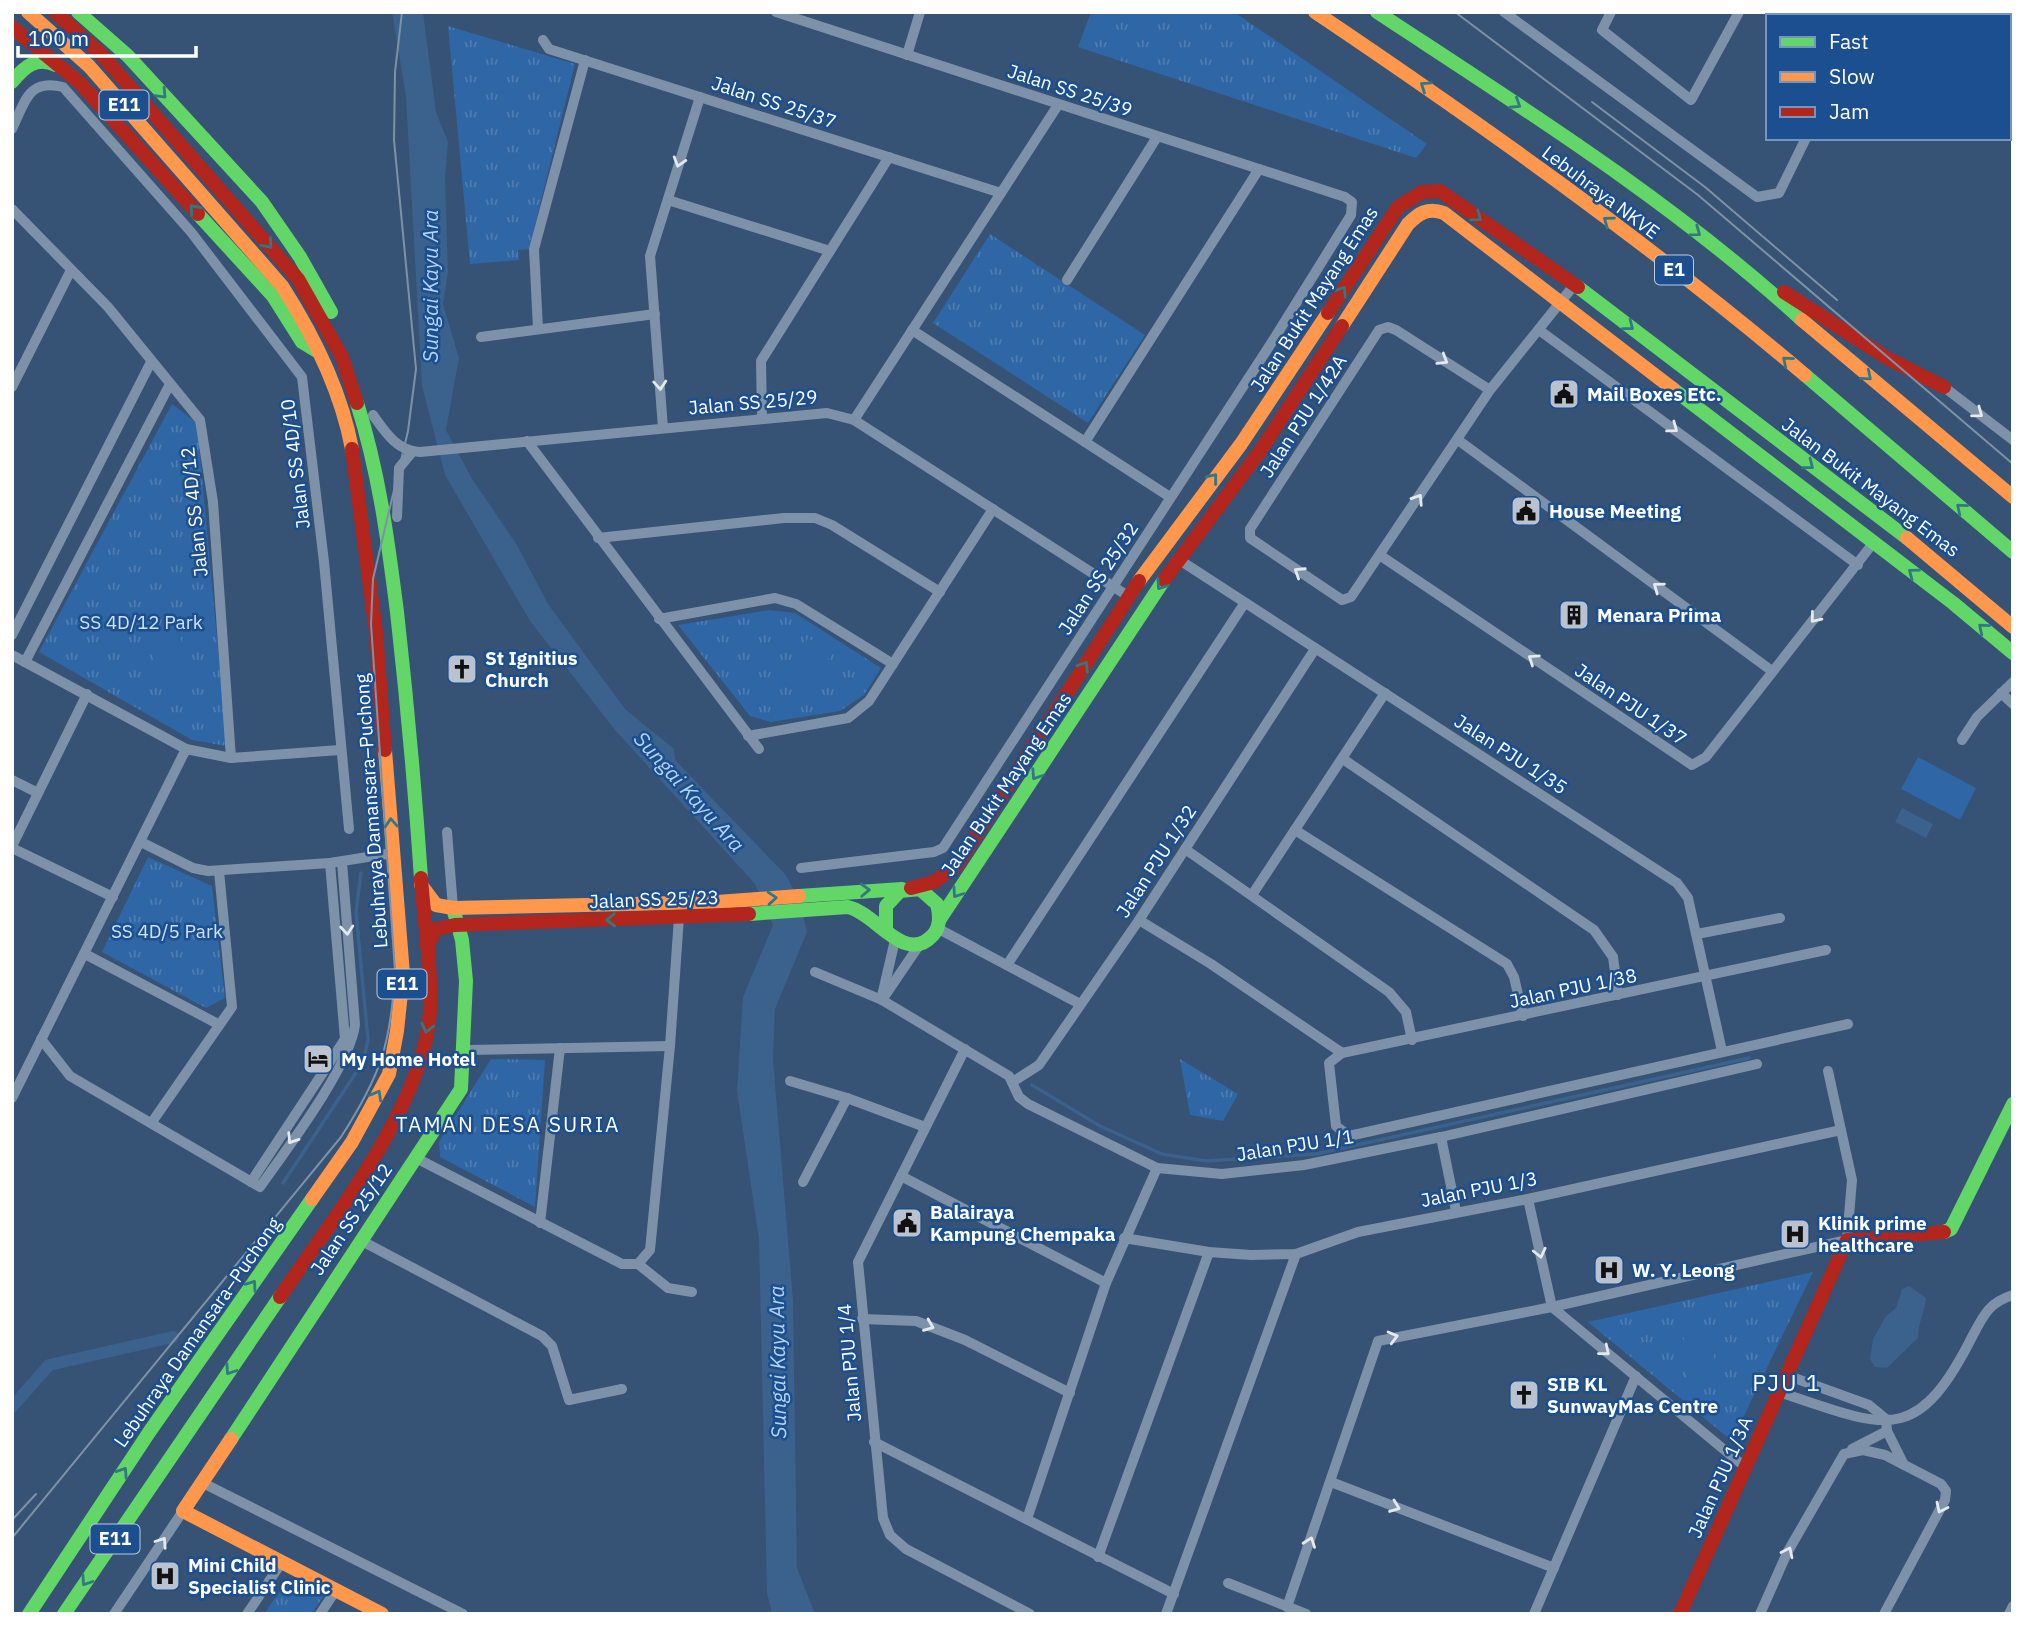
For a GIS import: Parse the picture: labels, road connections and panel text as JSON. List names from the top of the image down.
{
  "streets": {
    "main road": [
      "E11",
      "Lebuhraya NKVE",
      "E1",
      "Jalan Bukit Mayang Emas",
      "Lebuhraya Damansara–Puchong",
      "Jalan SS 25/23",
      "Jalan SS 25/12",
      "Jalan PJU 1/3A"
    ],
    "street": [
      "Jalan SS 25/39",
      "Jalan SS 25/37",
      "Jalan SS 25/29",
      "Jalan PJU 1/42A",
      "Jalan SS 4D/10",
      "Jalan SS 4D/12",
      "Jalan SS 25/32",
      "Jalan PJU 1/37",
      "Jalan PJU 1/35",
      "Jalan PJU 1/32",
      "Jalan PJU 1/38",
      "Jalan PJU 1/1",
      "Jalan PJU 1/3",
      "Jalan PJU 1/4"
    ]
  },
  "crossings": [
    ["Jalan SS 25/39", "Jalan SS 25/32"],
    ["Jalan Bukit Mayang Emas", "Jalan SS 25/29"],
    ["Jalan Bukit Mayang Emas", "Jalan PJU 1/37"],
    ["Jalan Bukit Mayang Emas", "Jalan PJU 1/35"],
    ["Jalan Bukit Mayang Emas", "Jalan SS 25/23"],
    ["Jalan SS 25/29", "Jalan SS 25/32"],
    ["Jalan PJU 1/42A", "Jalan PJU 1/37"],
    ["Jalan PJU 1/35", "Jalan PJU 1/32"],
    ["Jalan PJU 1/35", "Jalan PJU 1/38"],
    ["Jalan PJU 1/35", "Jalan PJU 1/1"],
    ["Jalan PJU 1/32", "Jalan PJU 1/1"],
    ["Jalan SS 25/23", "Jalan SS 25/12"],
    ["Jalan PJU 1/38", "Jalan PJU 1/1"],
    ["Jalan PJU 1/1", "Jalan PJU 1/4"]
  ],
  "districts": ["TAMAN DESA SURIA", "PJU 1"],
  "water": ["Sungai Kayu Ara"],
  "parks": ["SS 4D/12 Park", "SS 4D/5 Park"],
  "places": {
    "public building": ["Mail Boxes Etc.", "House Meeting", "Balairaya Kampung Chempaka"],
    "building": ["Menara Prima"],
    "church": ["St Ignitius Church", "SIB KL SunwayMas Centre"],
    "hotel": ["My Home Hotel"],
    "hospital": ["Klinik prime healthcare", "W. Y. Leong", "Mini Child Specialist Clinic"]
  },
  "legend": ["Fast", "Slow", "Jam"],
  "scale_bar": "100 m"
}
